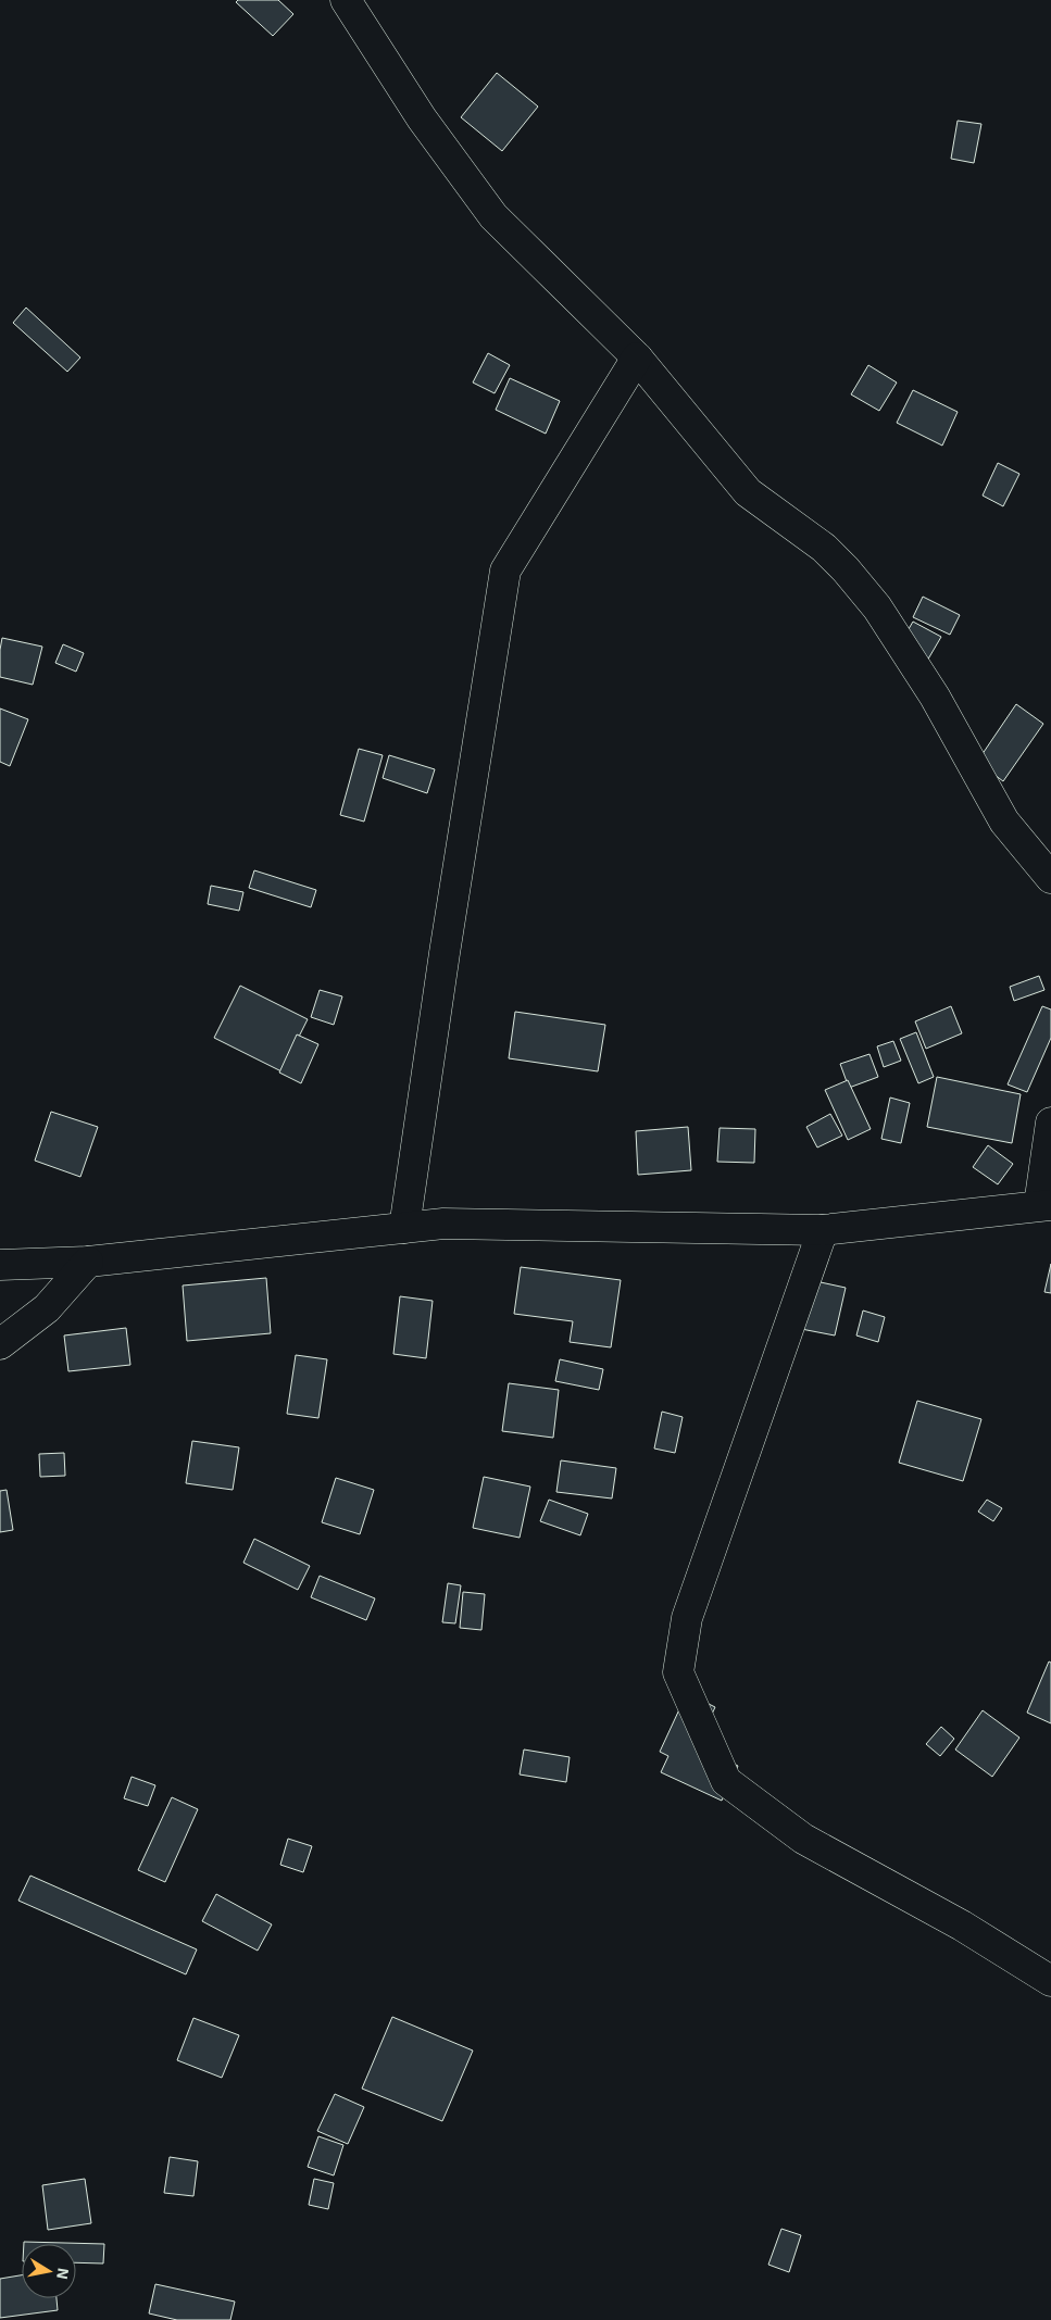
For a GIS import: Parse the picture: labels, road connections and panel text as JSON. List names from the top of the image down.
{
  "north": "right"
}
